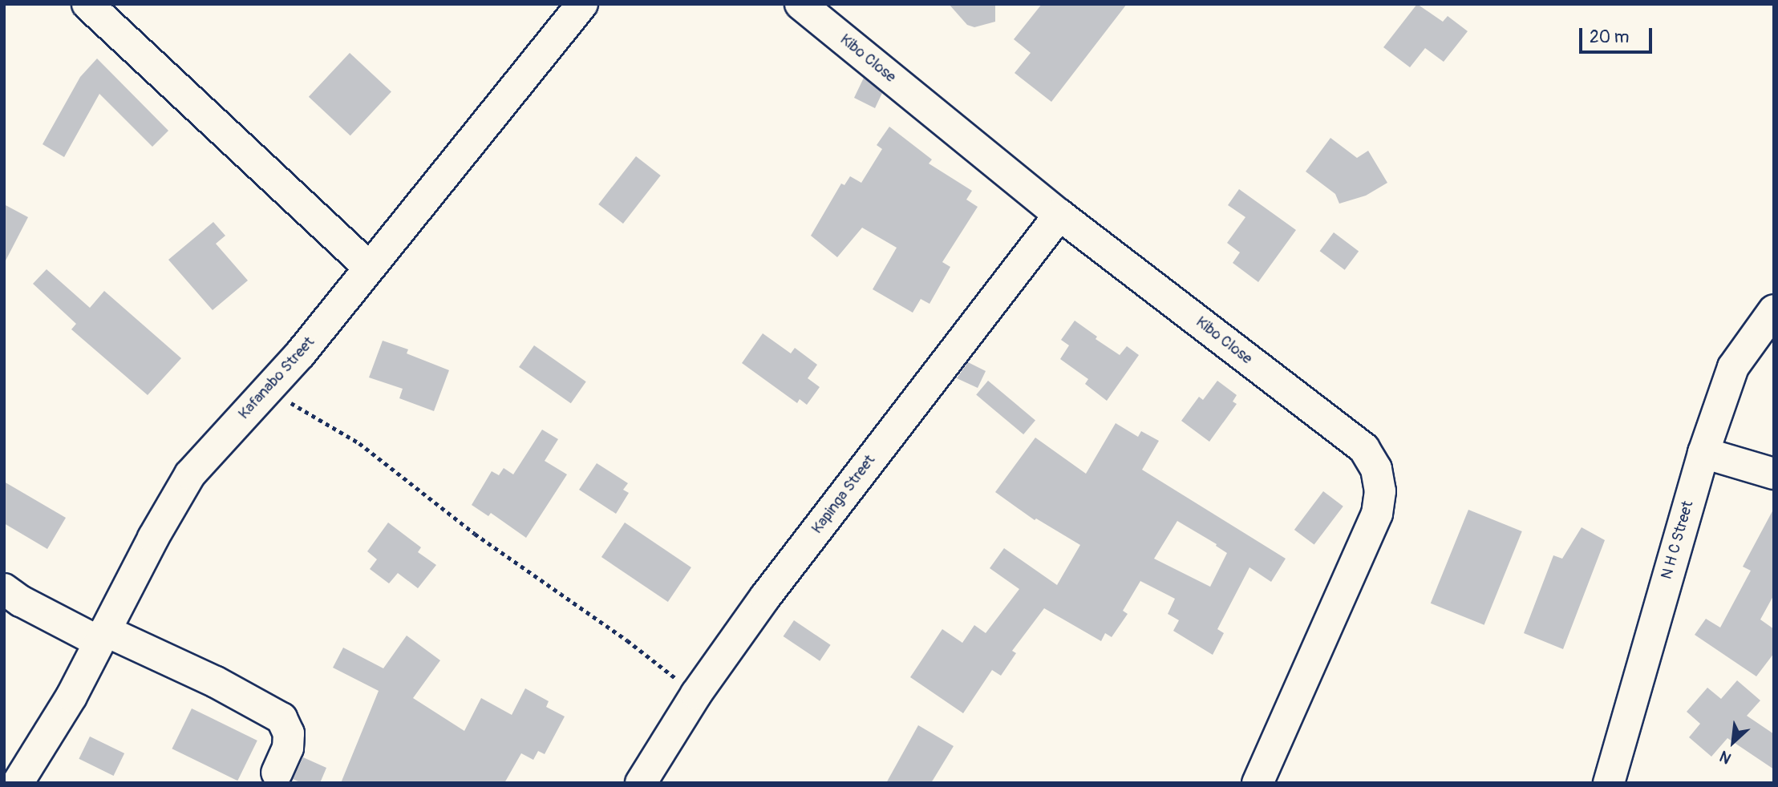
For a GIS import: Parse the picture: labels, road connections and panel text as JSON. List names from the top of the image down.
{
  "streets": {
    "street": [
      "Kibo Close",
      "Kafanabo Street",
      "Kapinga Street",
      "N H C Street"
    ]
  },
  "crossings": [
    ["Kibo Close", "Kapinga Street"]
  ],
  "scale_bar": "20 m",
  "north": "bottom left"
}
